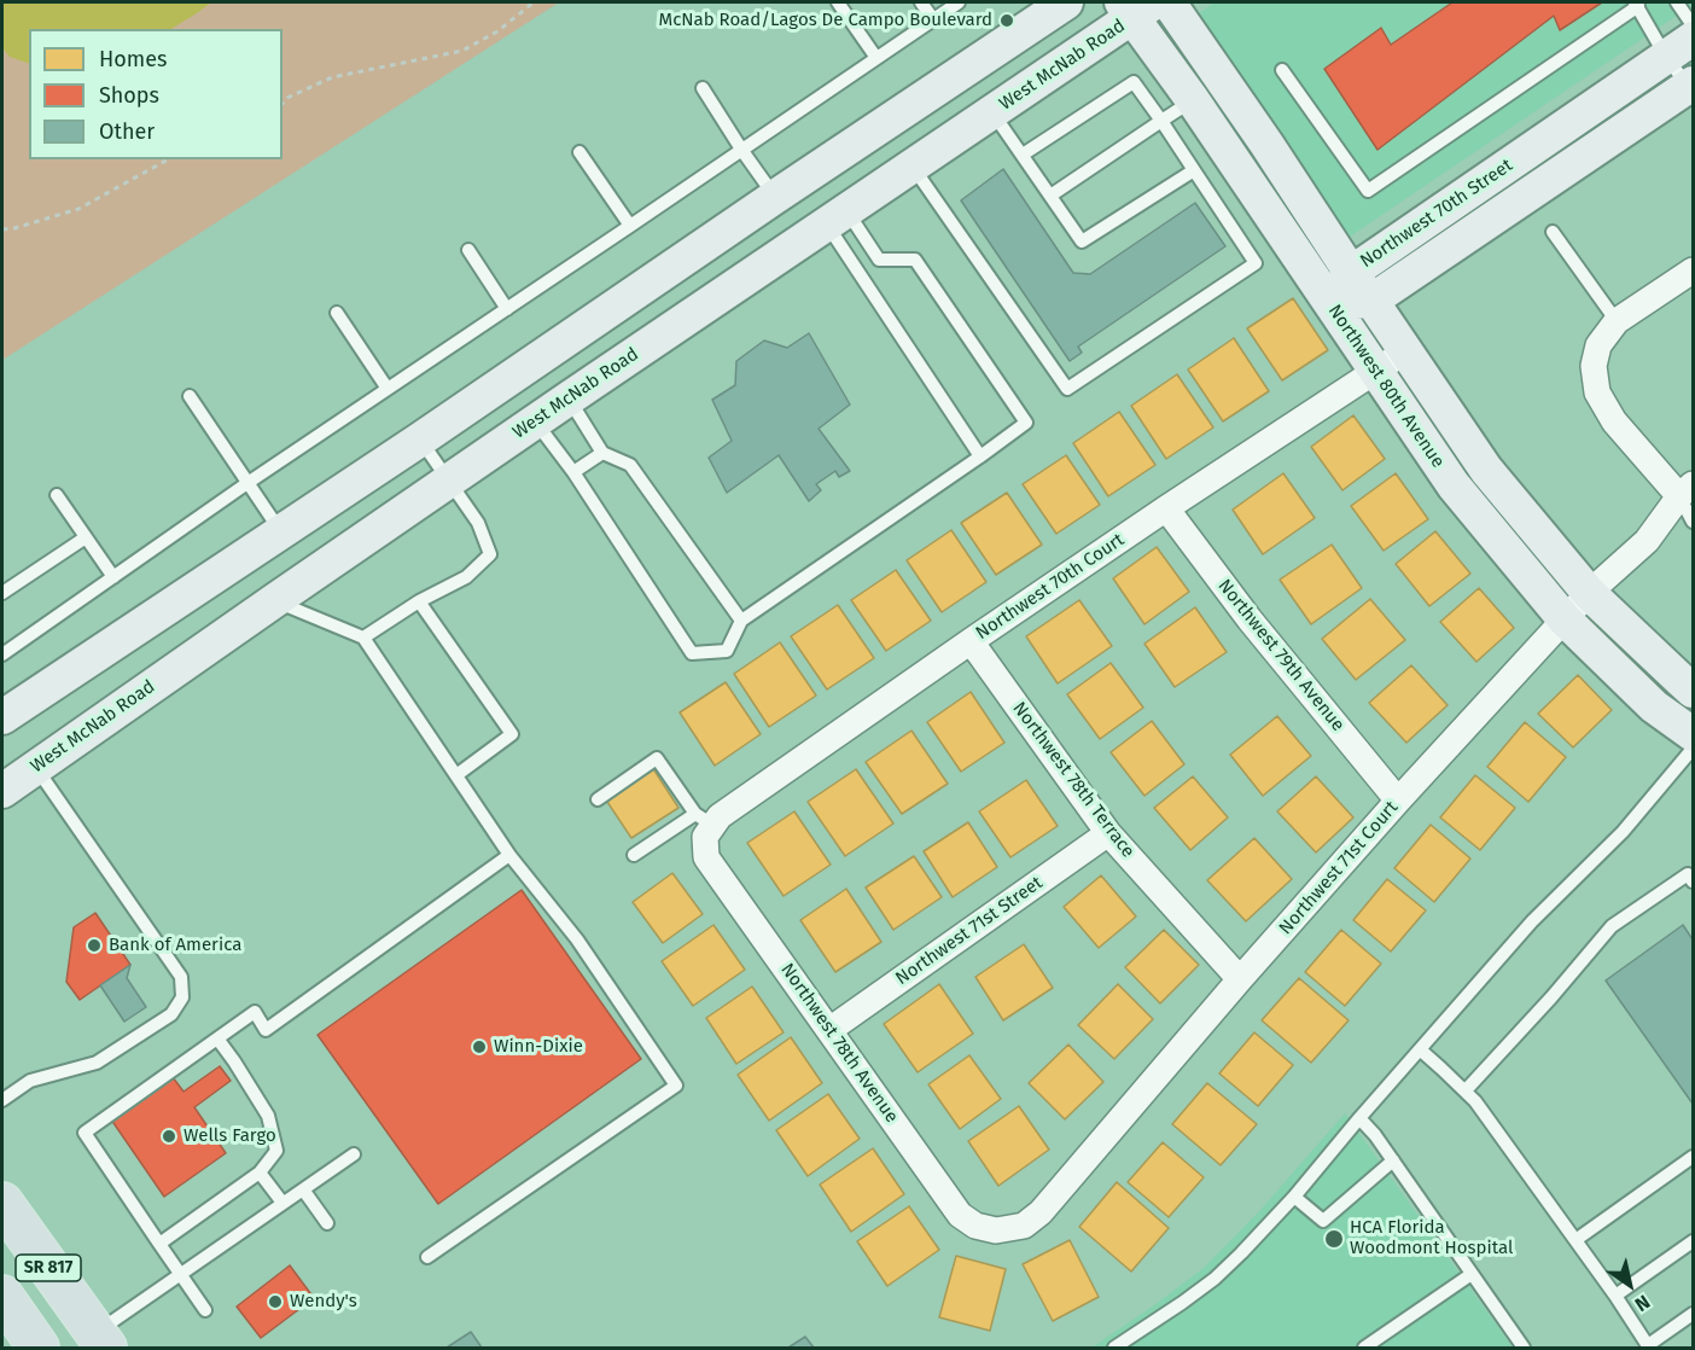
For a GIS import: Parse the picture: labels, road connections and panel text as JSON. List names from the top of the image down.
{
  "streets": {
    "main road": [
      "West McNab Road",
      "Northwest 70th Street",
      "Northwest 80th Avenue",
      "SR 817"
    ],
    "street": [
      "Northwest 70th Court",
      "Northwest 79th Avenue",
      "Northwest 78th Terrace",
      "Northwest 71st Court",
      "Northwest 71st Street",
      "Northwest 78th Avenue"
    ]
  },
  "crossings": [
    ["West McNab Road", "Northwest 80th Avenue"],
    ["Northwest 70th Street", "Northwest 80th Avenue"],
    ["Northwest 80th Avenue", "Northwest 70th Court"],
    ["Northwest 80th Avenue", "Northwest 71st Court"],
    ["Northwest 70th Court", "Northwest 79th Avenue"],
    ["Northwest 70th Court", "Northwest 78th Terrace"],
    ["Northwest 70th Court", "Northwest 78th Avenue"],
    ["Northwest 79th Avenue", "Northwest 71st Court"],
    ["Northwest 78th Terrace", "Northwest 71st Court"],
    ["Northwest 78th Terrace", "Northwest 71st Street"],
    ["Northwest 71st Court", "Northwest 78th Avenue"],
    ["Northwest 71st Street", "Northwest 78th Avenue"]
  ],
  "places": [
    "McNab Road/Lagos De Campo Boulevard",
    "Bank of America",
    "Winn-Dixie",
    "Wells Fargo",
    "HCA Florida Woodmont Hospital",
    "Wendy's"
  ],
  "legend": ["Homes", "Shops", "Other"],
  "north": "bottom right"
}
